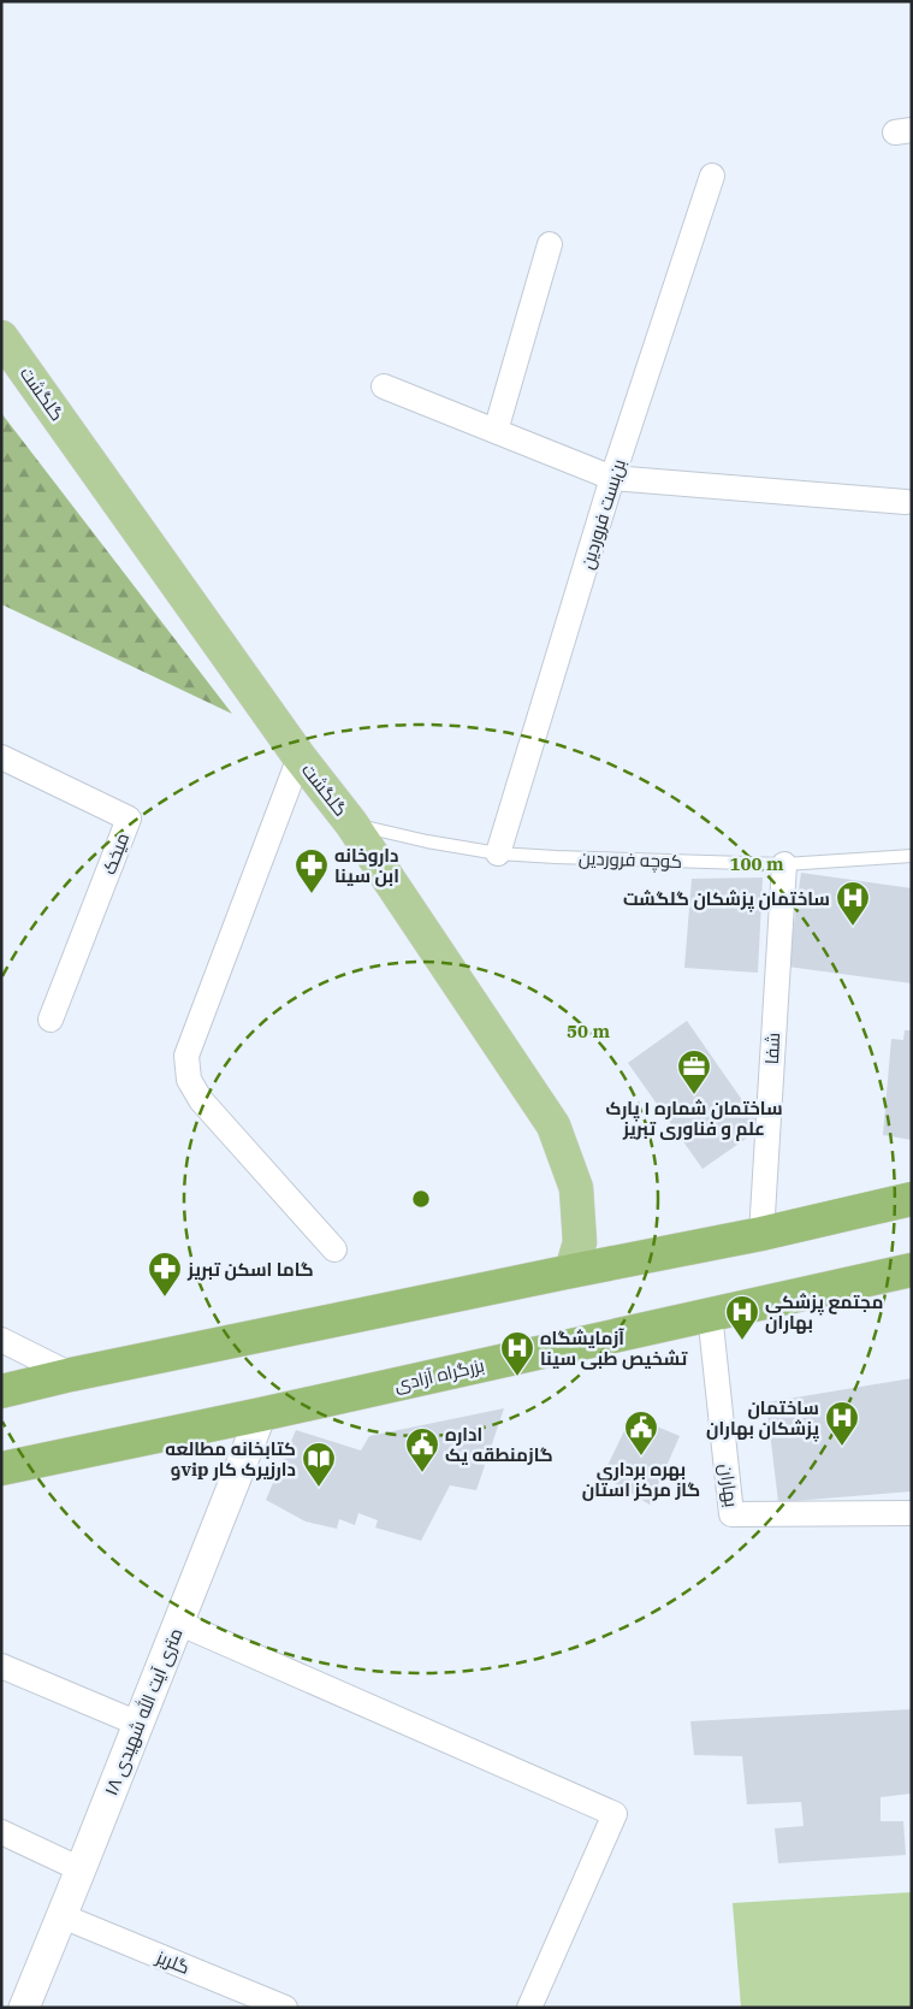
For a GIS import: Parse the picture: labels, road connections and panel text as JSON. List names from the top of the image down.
{
  "streets": {
    "highway": ["بزرگراه آزادی"],
    "main road": ["گلگشت"],
    "street": [
      "بن‌بست فروردین",
      "میخک",
      "شفا",
      "بهاران",
      "۱۸ متری آیت الله شهیدی",
      "گلریز"
    ],
    "lane": ["کوچه فروردین"]
  },
  "crossings": [
    ["گلگشت", "کوچه فروردین"],
    ["بن‌بست فروردین", "کوچه فروردین"],
    ["کوچه فروردین", "شفا"],
    ["بزرگراه آزادی", "بهاران"],
    ["بزرگراه آزادی", "۱۸ متری آیت الله شهیدی"],
    ["۱۸ متری آیت الله شهیدی", "گلریز"]
  ],
  "places": {
    "pharmacy": ["داروخانه ابن سینا", "گاما اسکن تبریز"],
    "hospital": [
      "ساختمان پزشکان گلگشت",
      "مجتمع پزشکی بهاران",
      "آزمایشگاه تشخیص طبی سینا",
      "ساختمان پزشکان بهاران"
    ],
    "office": ["ساختمان شماره ۱ پارک علم و فناوری تبریز"],
    "public building": ["بهره برداری گاز مرکز استان", "اداره گازمنطقه یک"],
    "library": ["کتابخانه مطالعه وvip دارزیرک کار"]
  },
  "rings": ["100 m", "50 m"]
}
